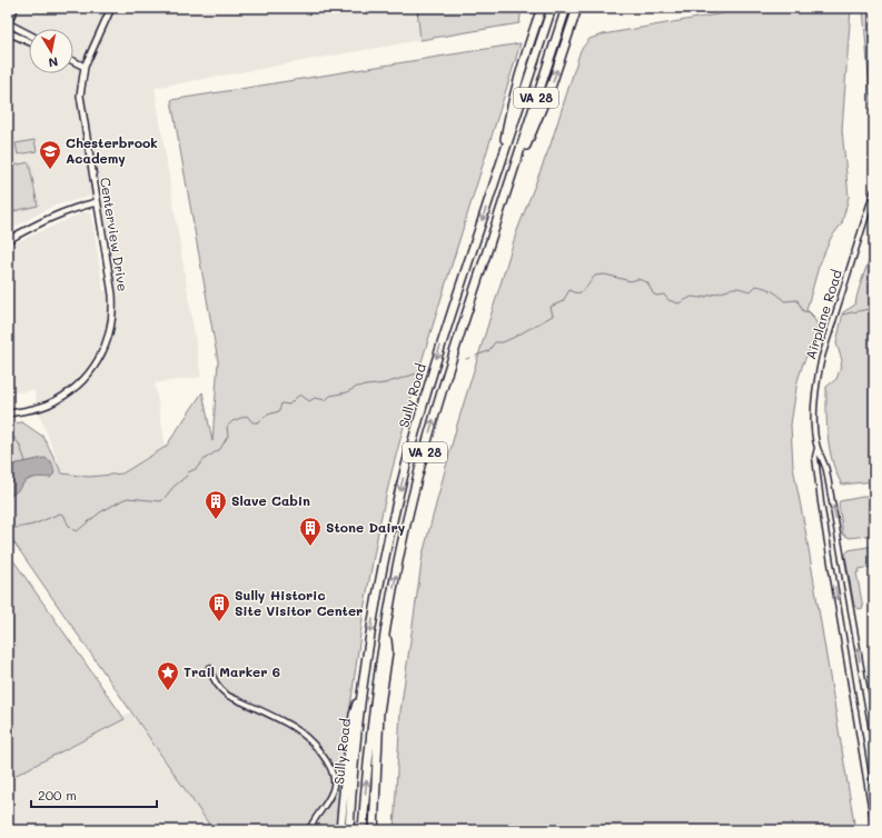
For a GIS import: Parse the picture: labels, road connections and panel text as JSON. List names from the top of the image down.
{
  "streets": {
    "highway": ["VA 28", "Sully Road"],
    "street": ["Centerview Drive", "Airplane Road"]
  },
  "places": {
    "school or university": ["Chesterbrook Academy"],
    "building": ["Slave Cabin", "Stone Dairy", "Sully Historic Site Visitor Center"],
    "place": ["Trail Marker 6"]
  },
  "scale_bar": "200 m",
  "north": "bottom"
}
